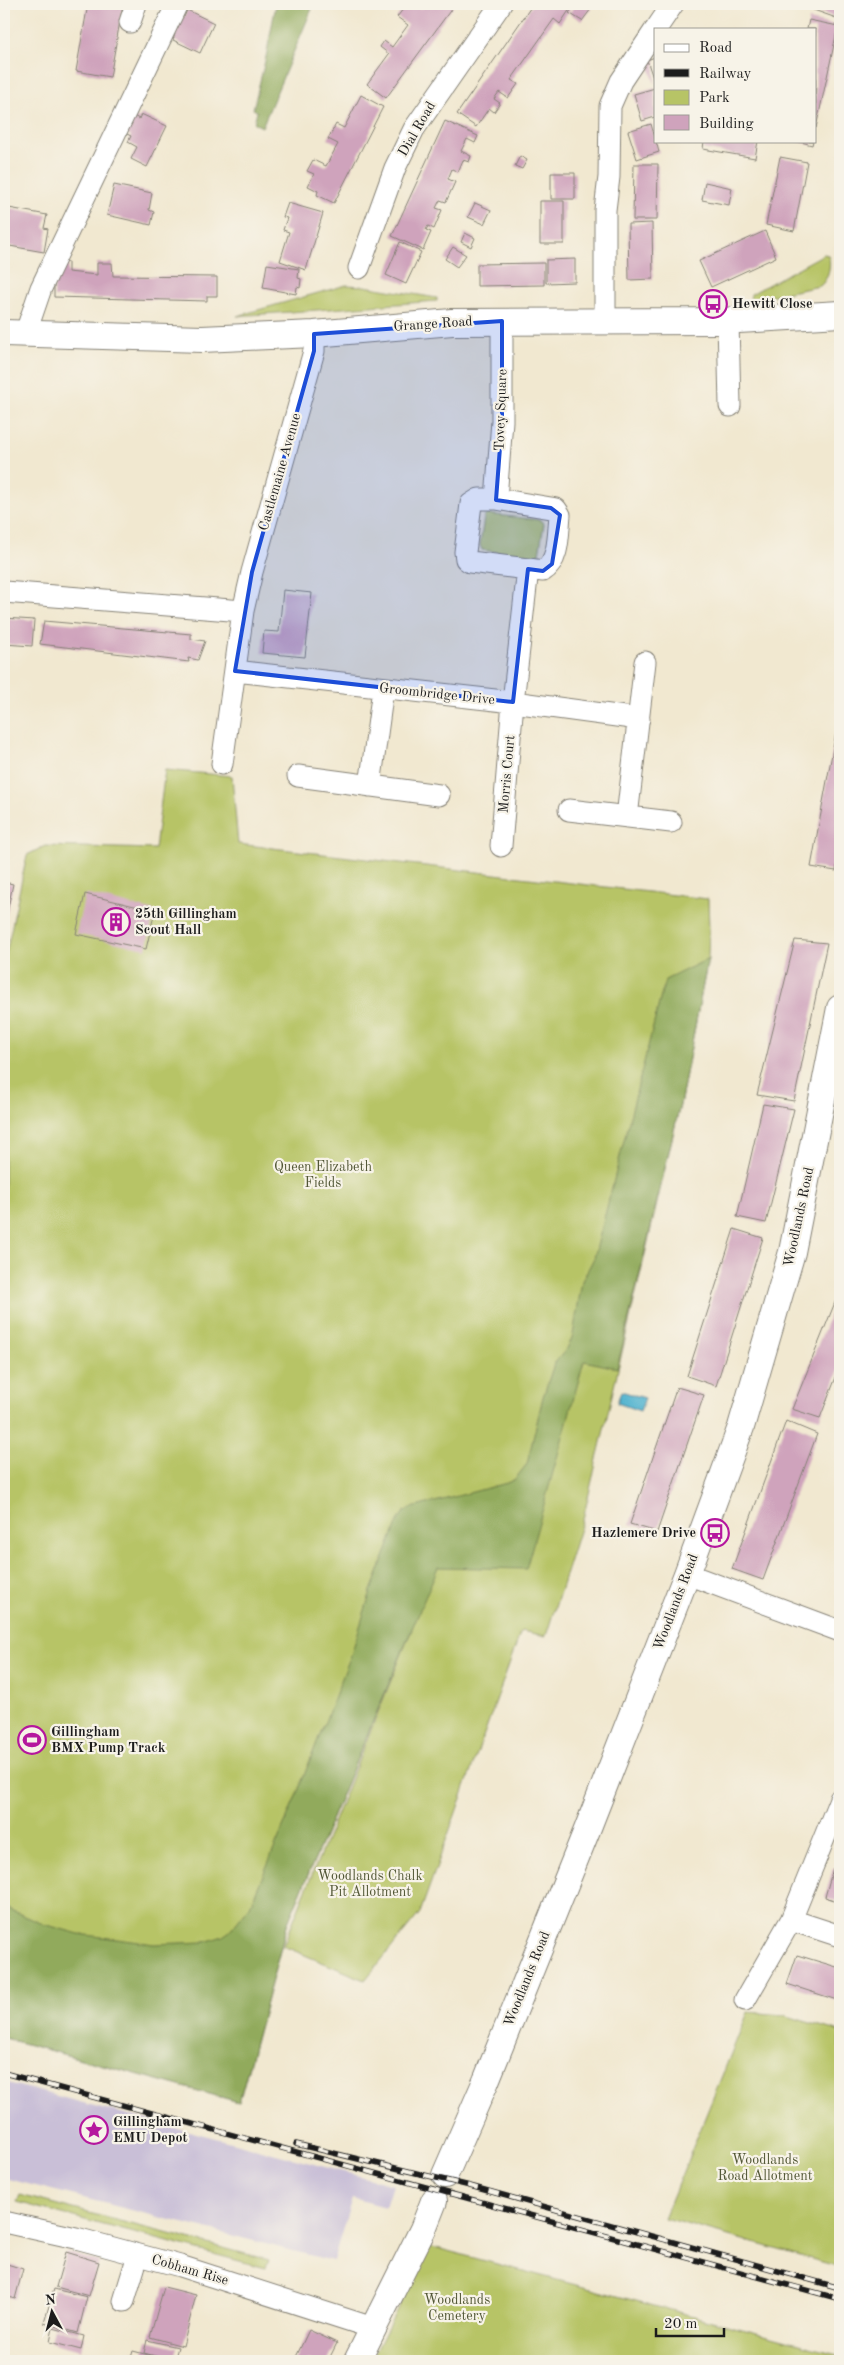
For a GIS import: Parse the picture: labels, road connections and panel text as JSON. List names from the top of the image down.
{
  "streets": {
    "street": [
      "Dial Road",
      "Grange Road",
      "Tovey Square",
      "Castlemaine Avenue",
      "Groombridge Drive",
      "Morris Court",
      "Woodlands Road",
      "Cobham Rise"
    ]
  },
  "crossings": [
    ["Grange Road", "Tovey Square"],
    ["Grange Road", "Castlemaine Avenue"],
    ["Castlemaine Avenue", "Groombridge Drive"],
    ["Groombridge Drive", "Morris Court"]
  ],
  "parks": [
    "Queen Elizabeth Fields",
    "Woodlands Chalk Pit Allotment",
    "Woodlands Road Allotment",
    "Woodlands Cemetery"
  ],
  "places": {
    "bus stop": ["Hewitt Close", "Hazlemere Drive"],
    "building": ["25th Gillingham Scout Hall"],
    "sports": ["Gillingham BMX Pump Track"],
    "place": ["Gillingham EMU Depot"]
  },
  "legend": [
    "Road",
    "Railway",
    "Park",
    "Building"
  ],
  "scale_bar": "20 m",
  "north": "top"
}
